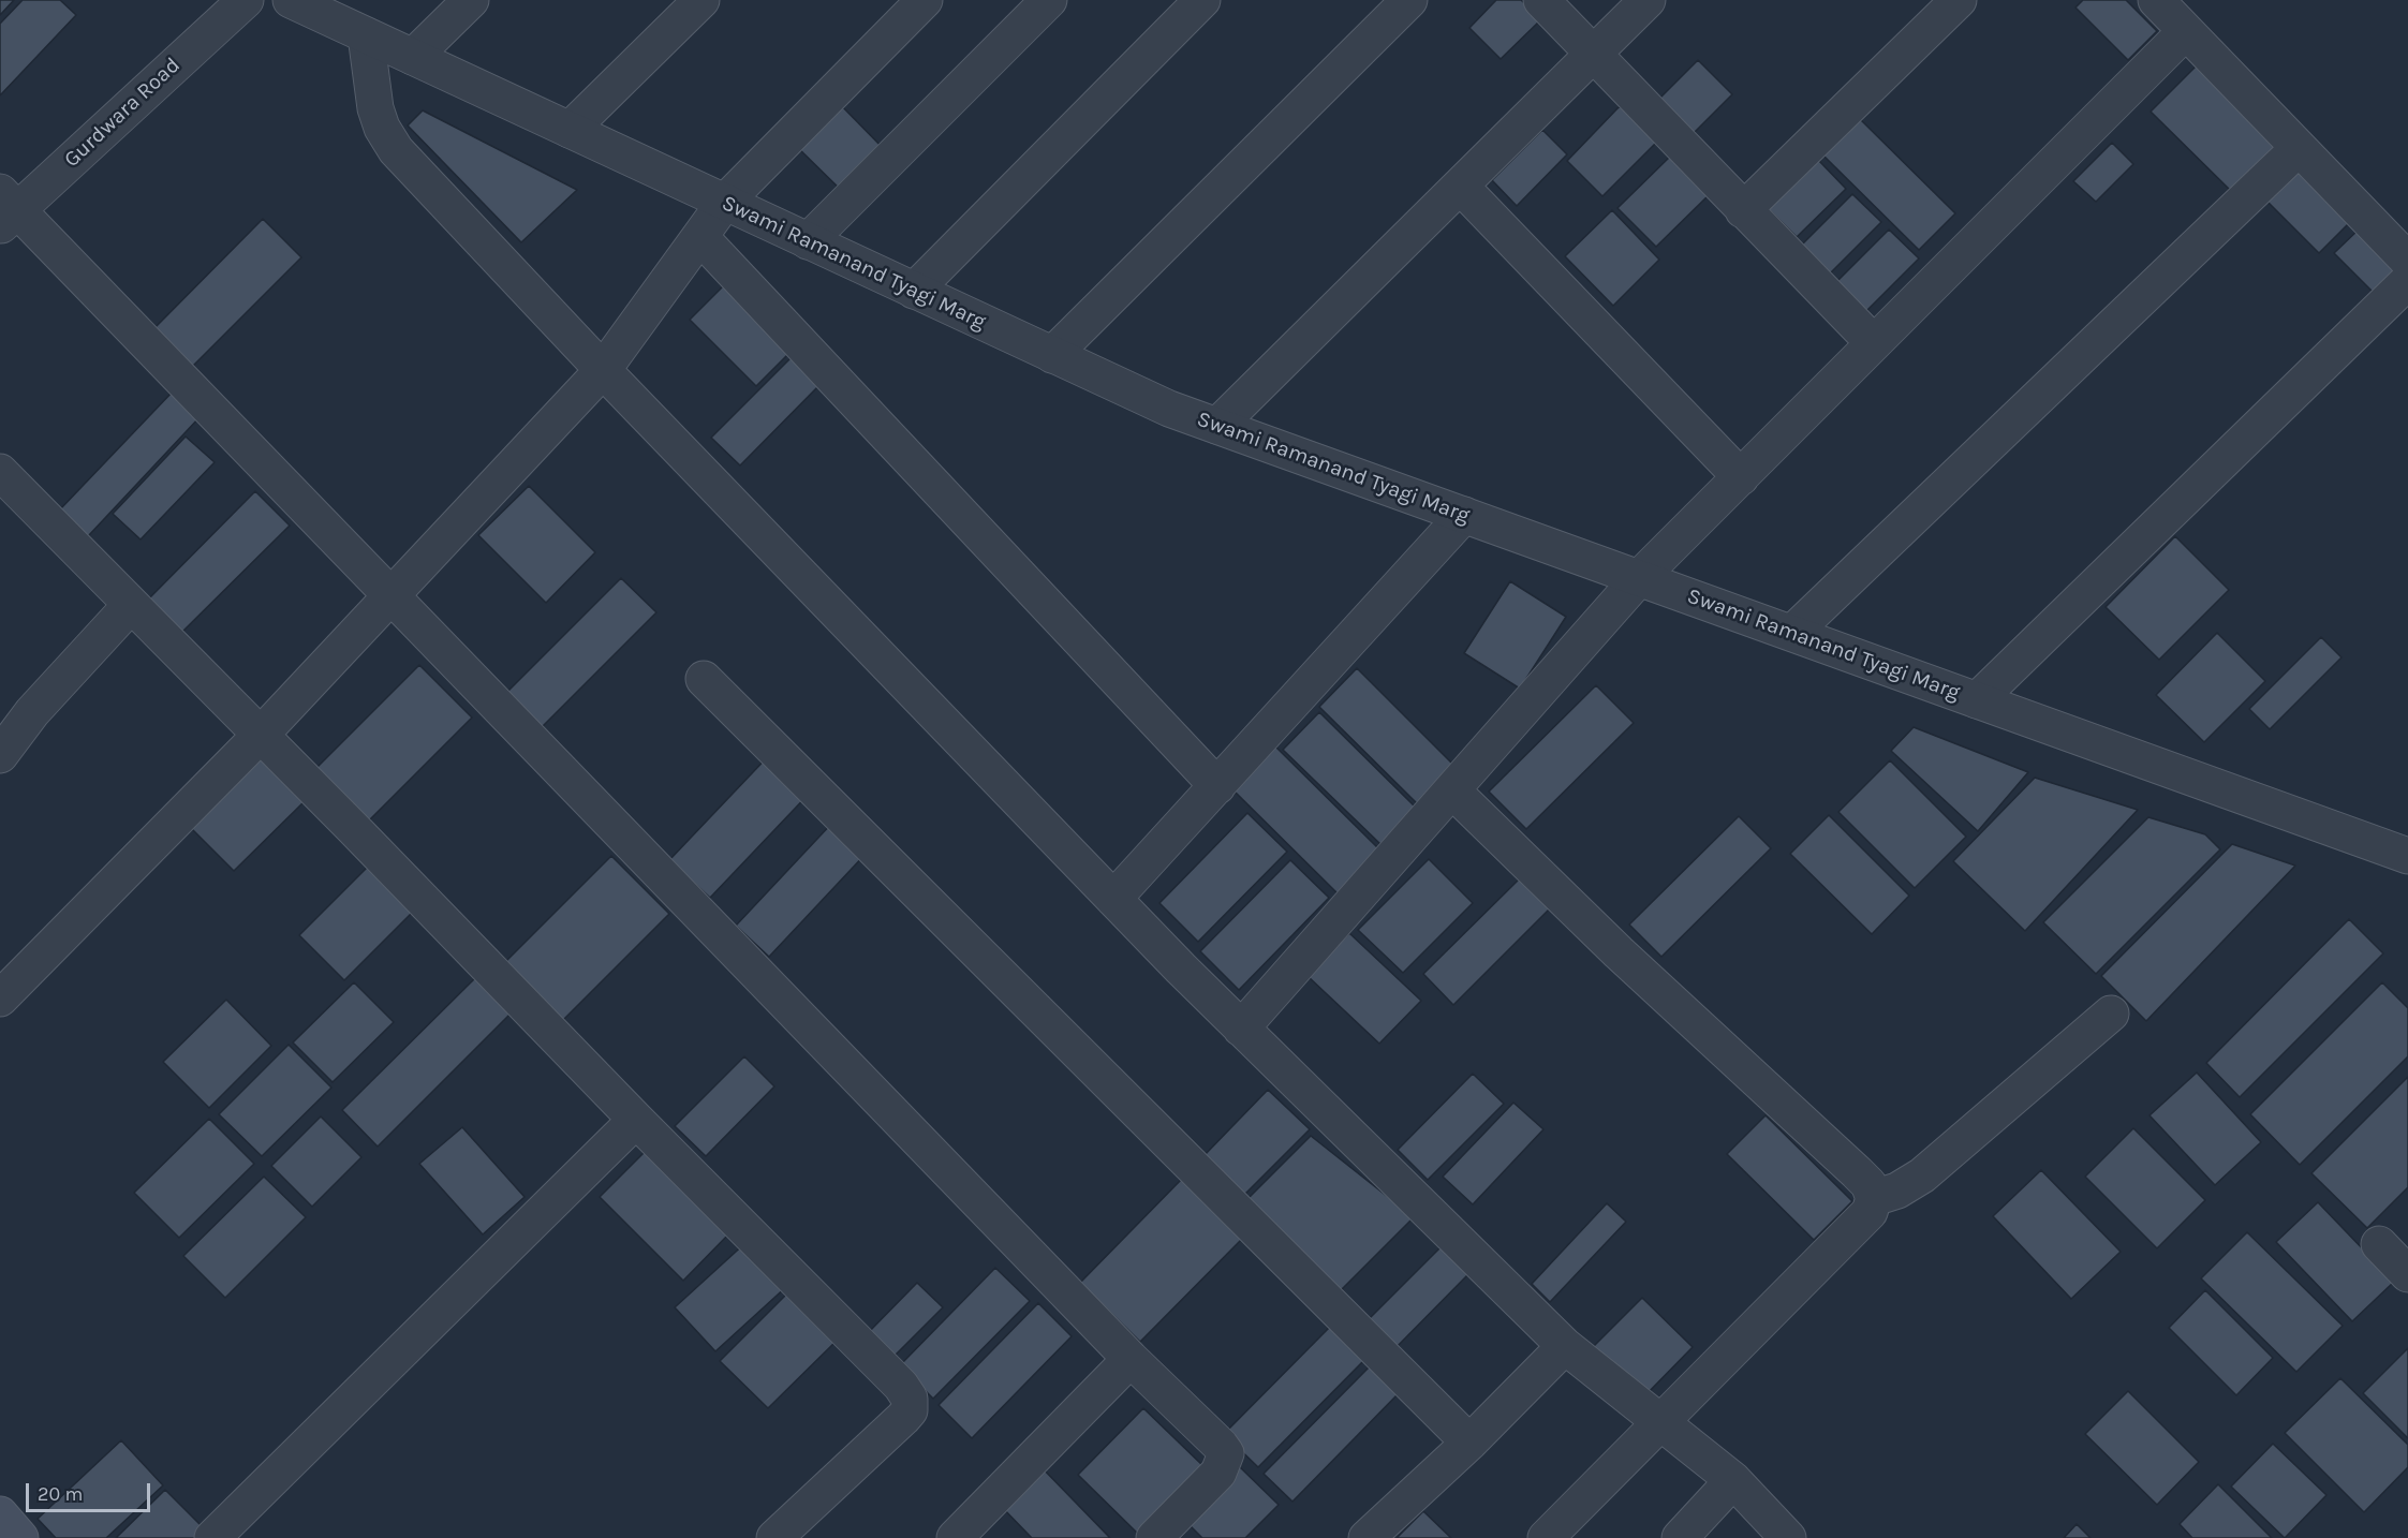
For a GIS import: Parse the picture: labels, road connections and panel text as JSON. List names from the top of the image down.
{
  "streets": {
    "street": ["Gurdwara Road", "Swami Ramanand Tyagi Marg"]
  },
  "scale_bar": "20 m"
}
